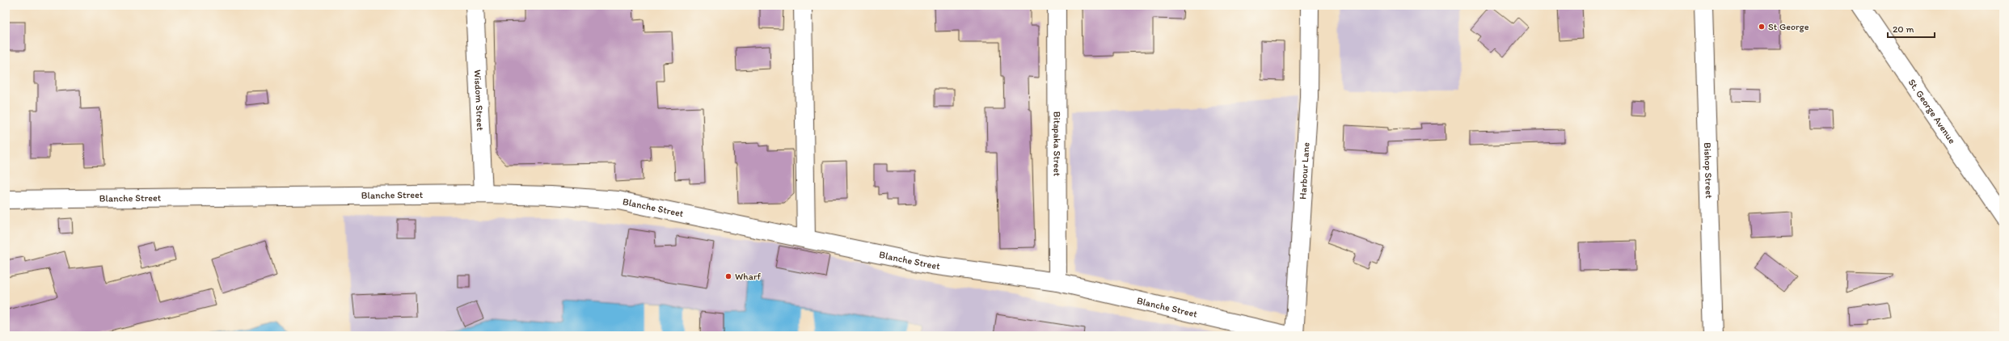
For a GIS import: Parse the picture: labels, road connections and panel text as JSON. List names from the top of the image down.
{
  "streets": {
    "street": [
      "Wisdom Street",
      "St. George Avenue",
      "Bitapaka Street",
      "Harbour Lane",
      "Bishop Street",
      "Blanche Street"
    ]
  },
  "crossings": [
    ["Wisdom Street", "Blanche Street"],
    ["Bitapaka Street", "Blanche Street"]
  ],
  "places": ["St George", "Wharf"],
  "scale_bar": "20 m"
}
